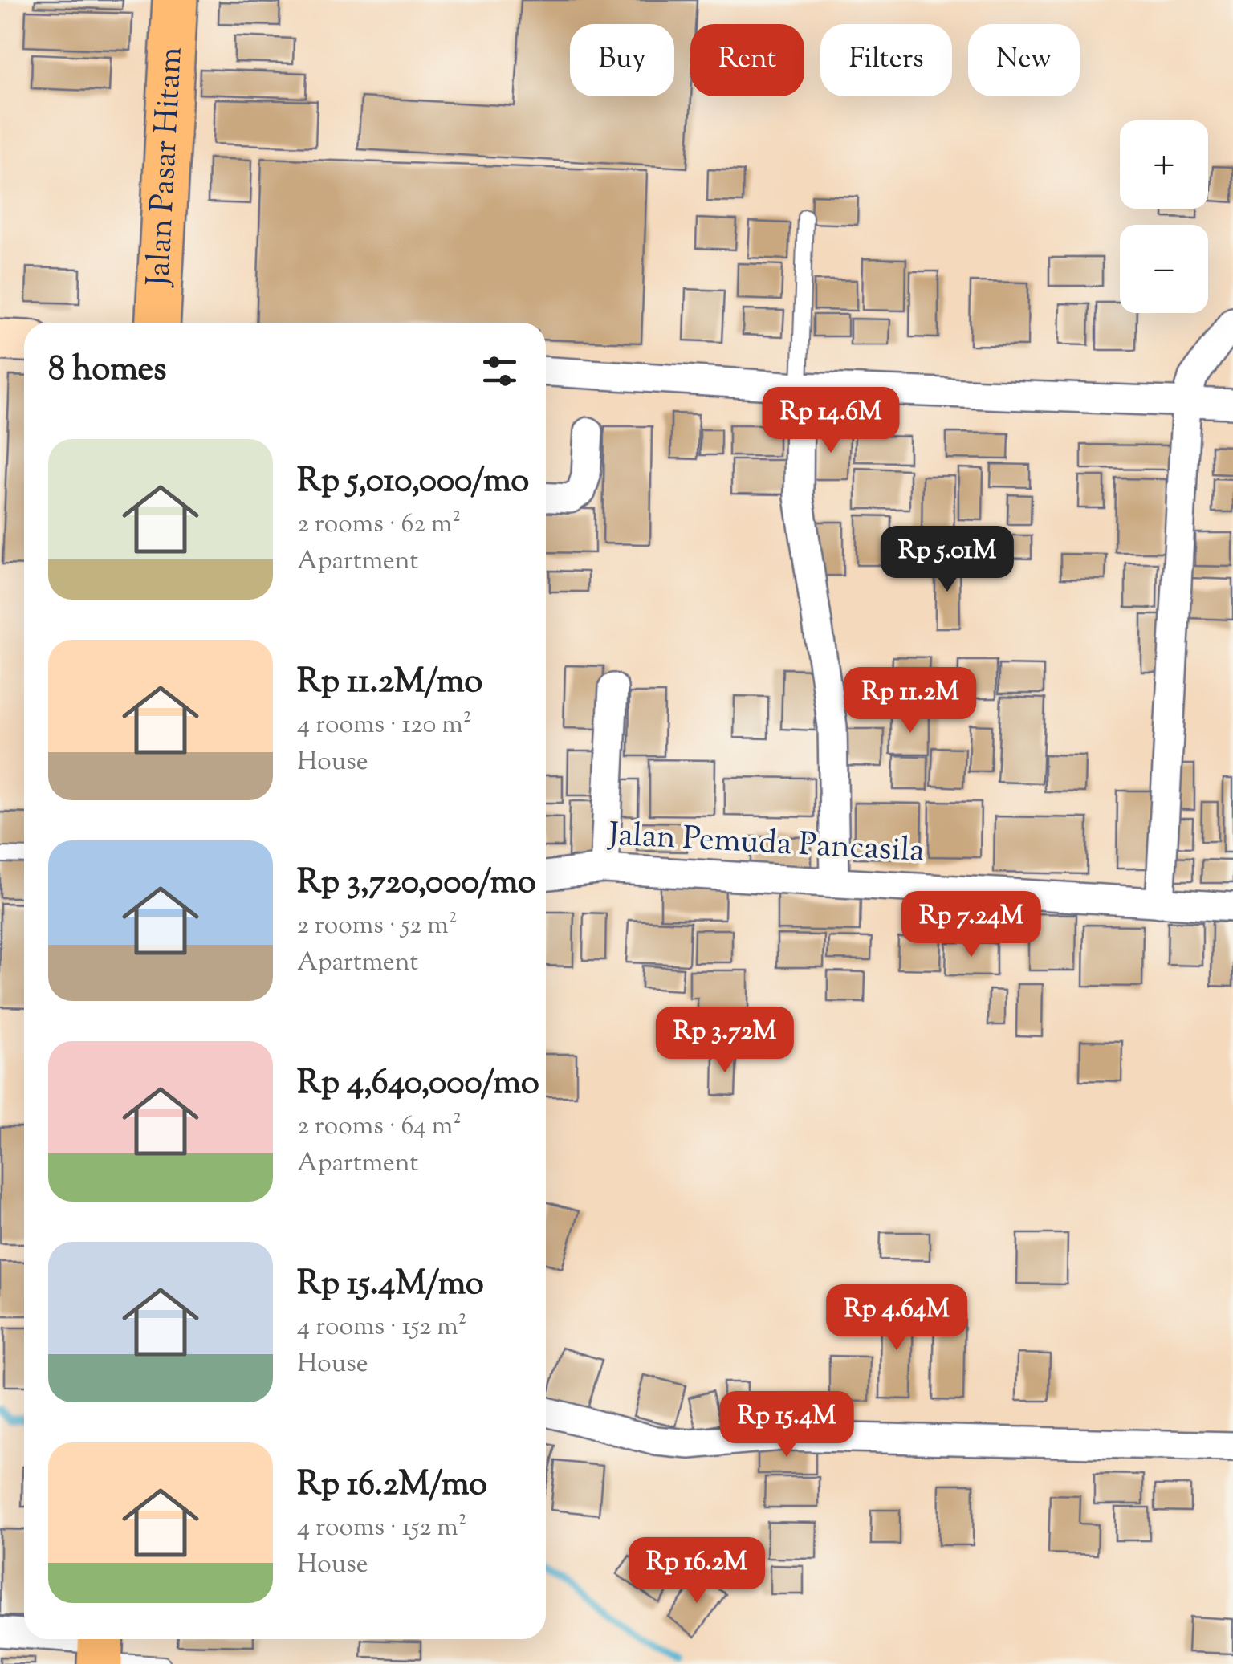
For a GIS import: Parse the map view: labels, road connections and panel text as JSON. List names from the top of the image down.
{
  "streets": {
    "main road": ["Jalan Pasar Hitam"],
    "street": ["Jalan Pemuda Pancasila"]
  },
  "page": {
    "chip": [
      "Buy",
      "Rent",
      "Filters",
      "New"
    ],
    "map_buttons": ["+", "−"],
    "heading": "8 homes",
    "price": [
      "Rp 14.6M",
      "Rp 5.01M",
      "Rp 11.2M",
      "Rp 7.24M",
      "Rp 3.72M",
      "Rp 4.64M",
      "Rp 15.4M",
      "Rp 16.2M"
    ],
    "list": [
      {
        "name": "Rp 5,010,000/mo",
        "note": "2 rooms · 62 m² · Apartment"
      },
      {
        "name": "Rp 11.2M/mo",
        "note": "4 rooms · 120 m² · House"
      },
      {
        "name": "Rp 3,720,000/mo",
        "note": "2 rooms · 52 m² · Apartment"
      },
      {
        "name": "Rp 4,640,000/mo",
        "note": "2 rooms · 64 m² · Apartment"
      },
      {
        "name": "Rp 15.4M/mo",
        "note": "4 rooms · 152 m² · House"
      },
      {
        "name": "Rp 16.2M/mo",
        "note": "4 rooms · 152 m² · House"
      }
    ]
  }
}
